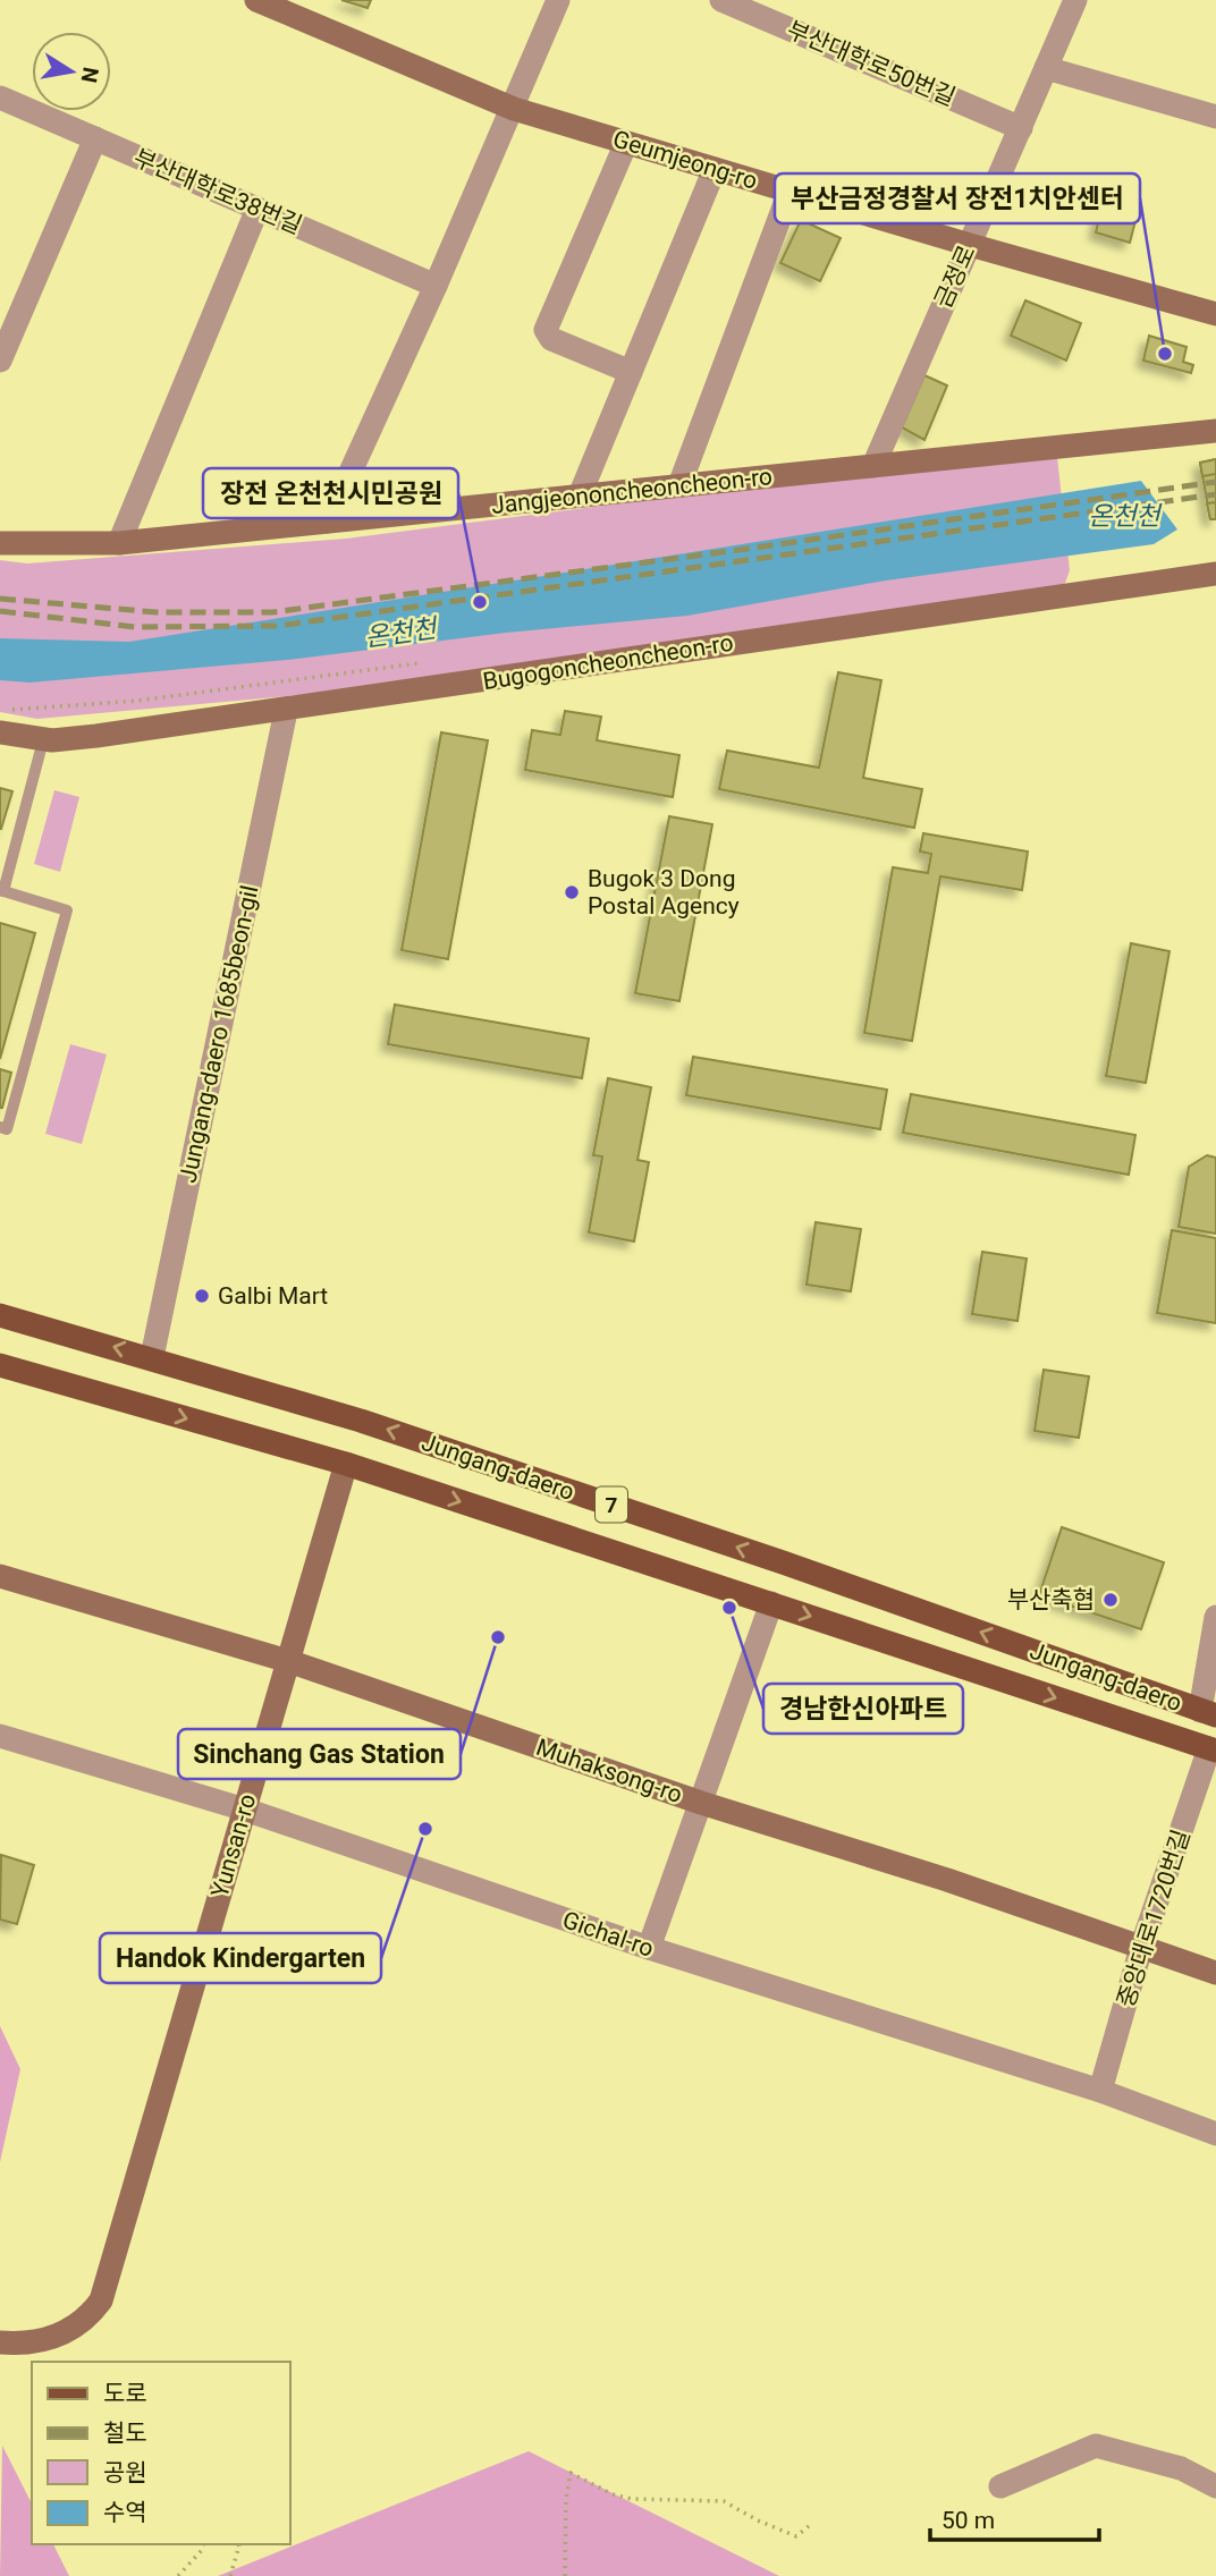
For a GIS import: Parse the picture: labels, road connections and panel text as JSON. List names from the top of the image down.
{
  "streets": {
    "main road": ["Jungang-daero", "7"],
    "street": [
      "부산대학로50번길",
      "Geumjeong-ro",
      "부산대학로38번길",
      "금정로",
      "Jangjeononcheoncheon-ro",
      "Bugogoncheoncheon-ro",
      "Jungang-daero 1685beon-gil",
      "Muhaksong-ro",
      "Yunsan-ro",
      "중앙대로1720번길",
      "Gichal-ro"
    ]
  },
  "crossings": [
    ["부산대학로50번길", "금정로"],
    ["Geumjeong-ro", "금정로"],
    ["금정로", "Jangjeononcheoncheon-ro"],
    ["Bugogoncheoncheon-ro", "Jungang-daero 1685beon-gil"],
    ["Jungang-daero 1685beon-gil", "Jungang-daero"],
    ["Jungang-daero", "Yunsan-ro"],
    ["Jungang-daero", "중앙대로1720번길"],
    ["Muhaksong-ro", "Yunsan-ro"],
    ["Muhaksong-ro", "중앙대로1720번길"],
    ["Yunsan-ro", "Gichal-ro"],
    ["중앙대로1720번길", "Gichal-ro"]
  ],
  "water": ["온천천"],
  "places": [
    "부산금정경찰서 장전1치안센터",
    "장전 온천천시민공원",
    "Bugok 3 Dong Postal Agency",
    "Galbi Mart",
    "부산축협",
    "경남한신아파트",
    "Sinchang Gas Station",
    "Handok Kindergarten"
  ],
  "legend": [
    "도로",
    "철도",
    "공원",
    "수역"
  ],
  "scale_bar": "50 m",
  "north": "right"
}
